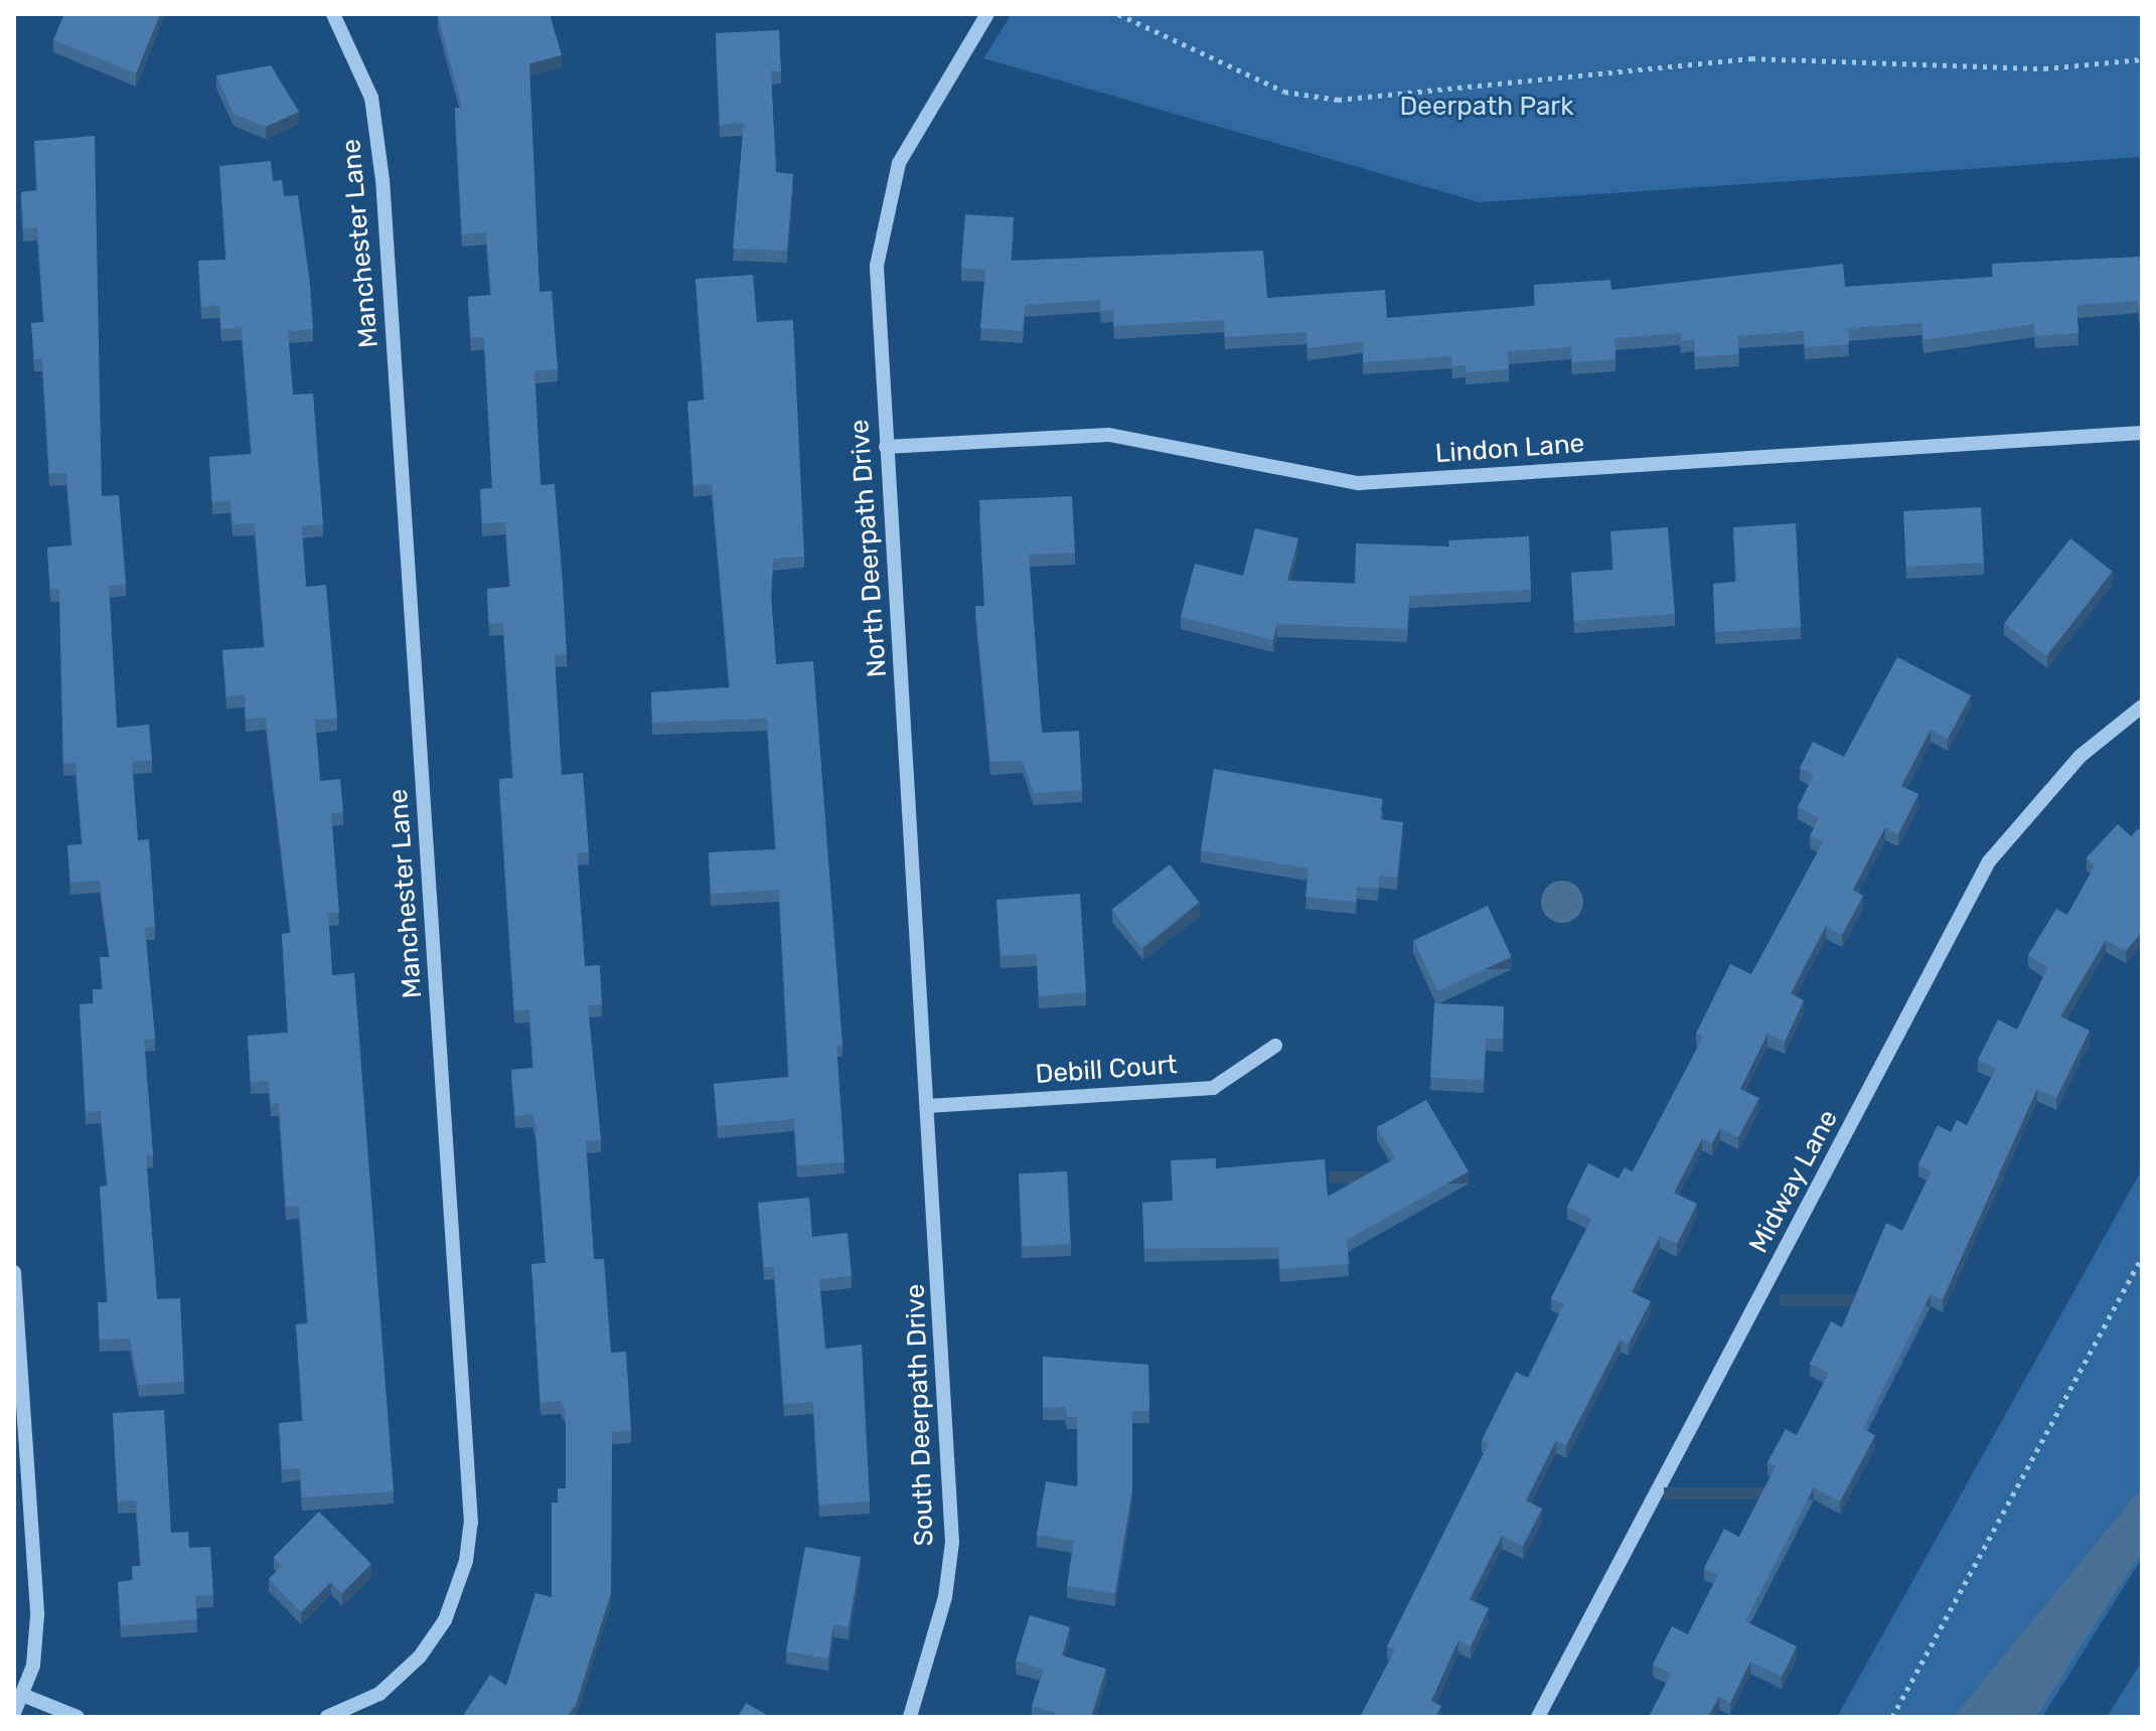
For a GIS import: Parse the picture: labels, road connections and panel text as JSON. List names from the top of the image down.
{
  "streets": {
    "street": [
      "Manchester Lane",
      "Lindon Lane",
      "North Deerpath Drive",
      "Debill Court",
      "Midway Lane",
      "South Deerpath Drive"
    ]
  },
  "crossings": [
    ["Lindon Lane", "North Deerpath Drive"],
    ["North Deerpath Drive", "Debill Court"],
    ["North Deerpath Drive", "South Deerpath Drive"],
    ["Debill Court", "South Deerpath Drive"]
  ],
  "parks": ["Deerpath Park"]
}
